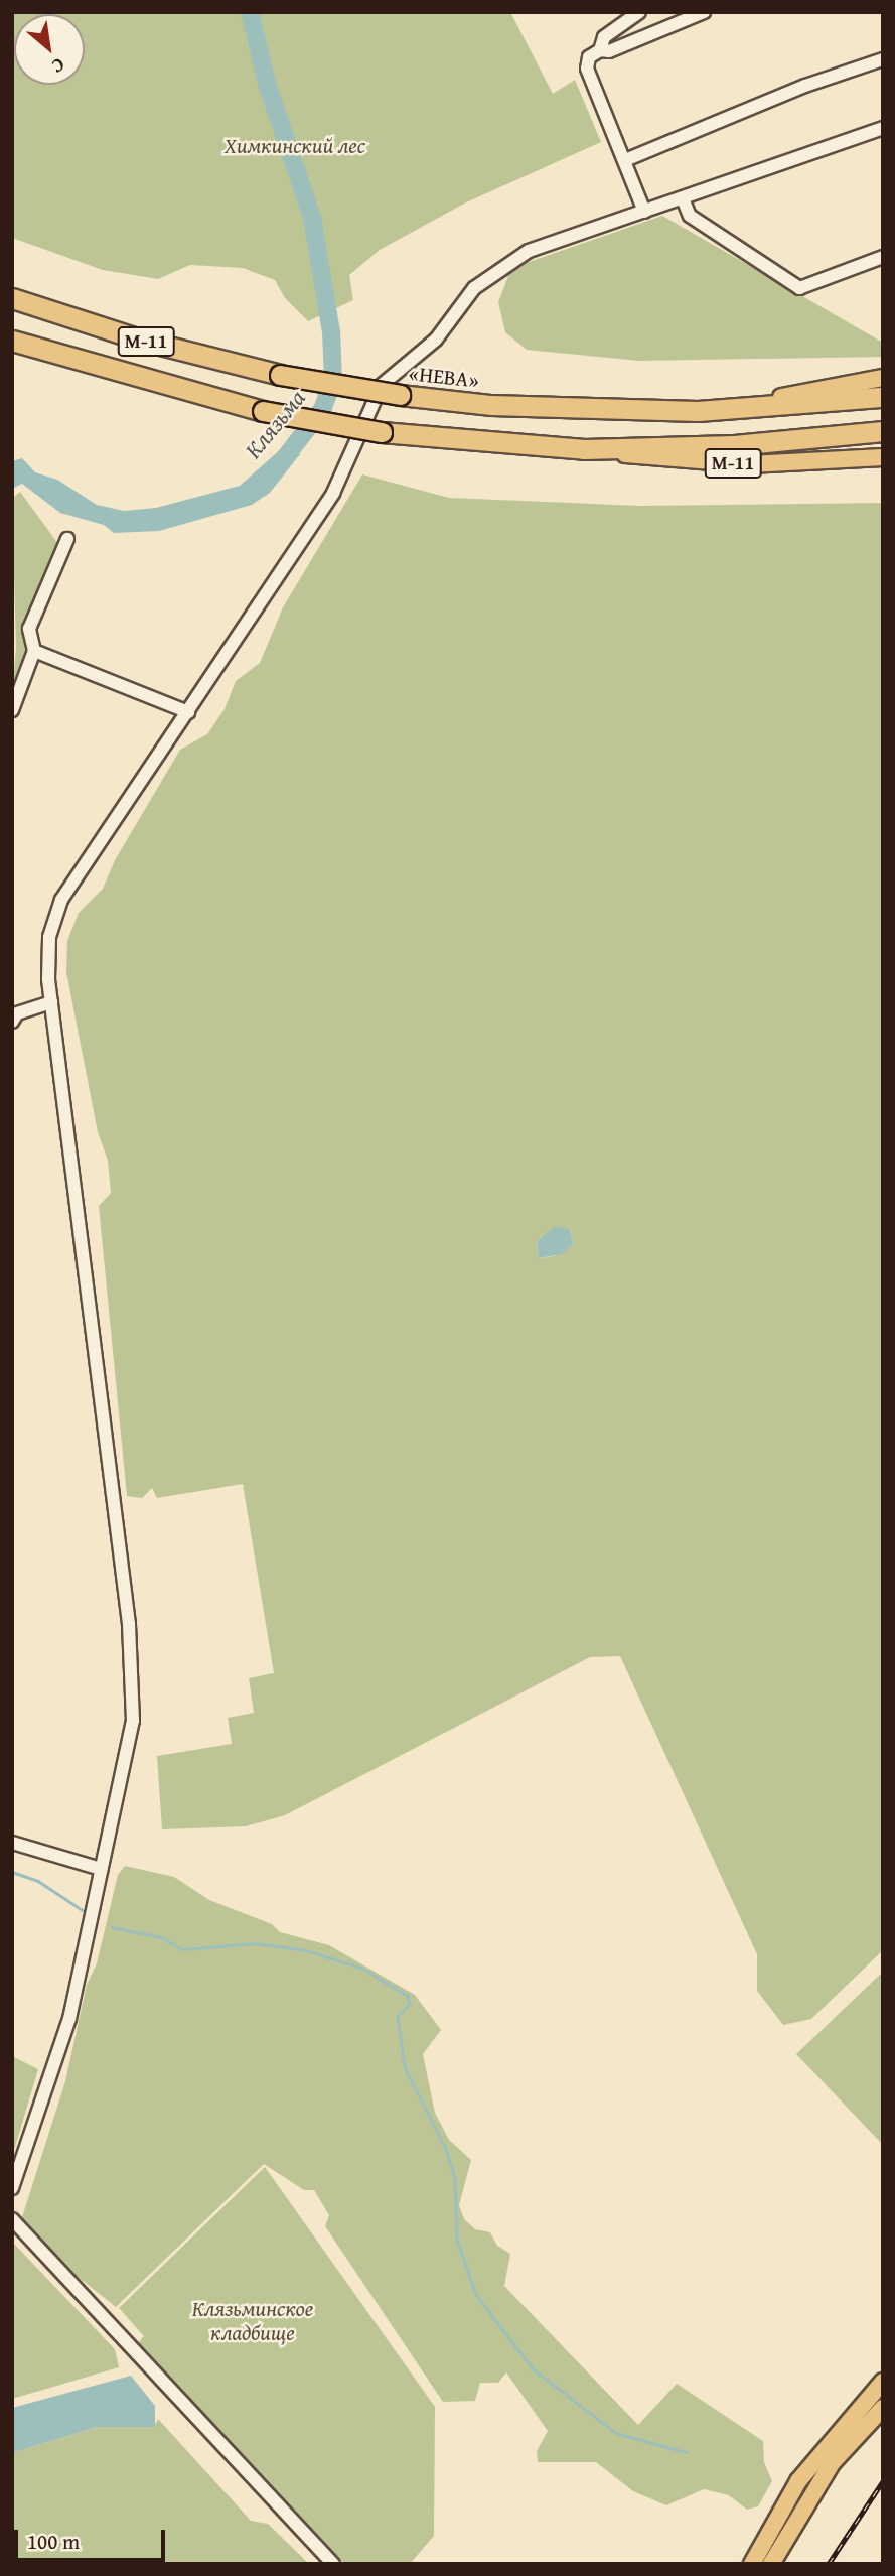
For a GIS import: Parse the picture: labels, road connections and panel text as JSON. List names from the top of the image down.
{
  "streets": {
    "highway": ["М-11", "«НЕВА»"]
  },
  "crossings": [
    ["М-11", "«НЕВА»"]
  ],
  "water": ["Клязьма"],
  "parks": ["Химкинский лес", "Клязьминское кладбище"],
  "scale_bar": "100 m",
  "north": "bottom right"
}
